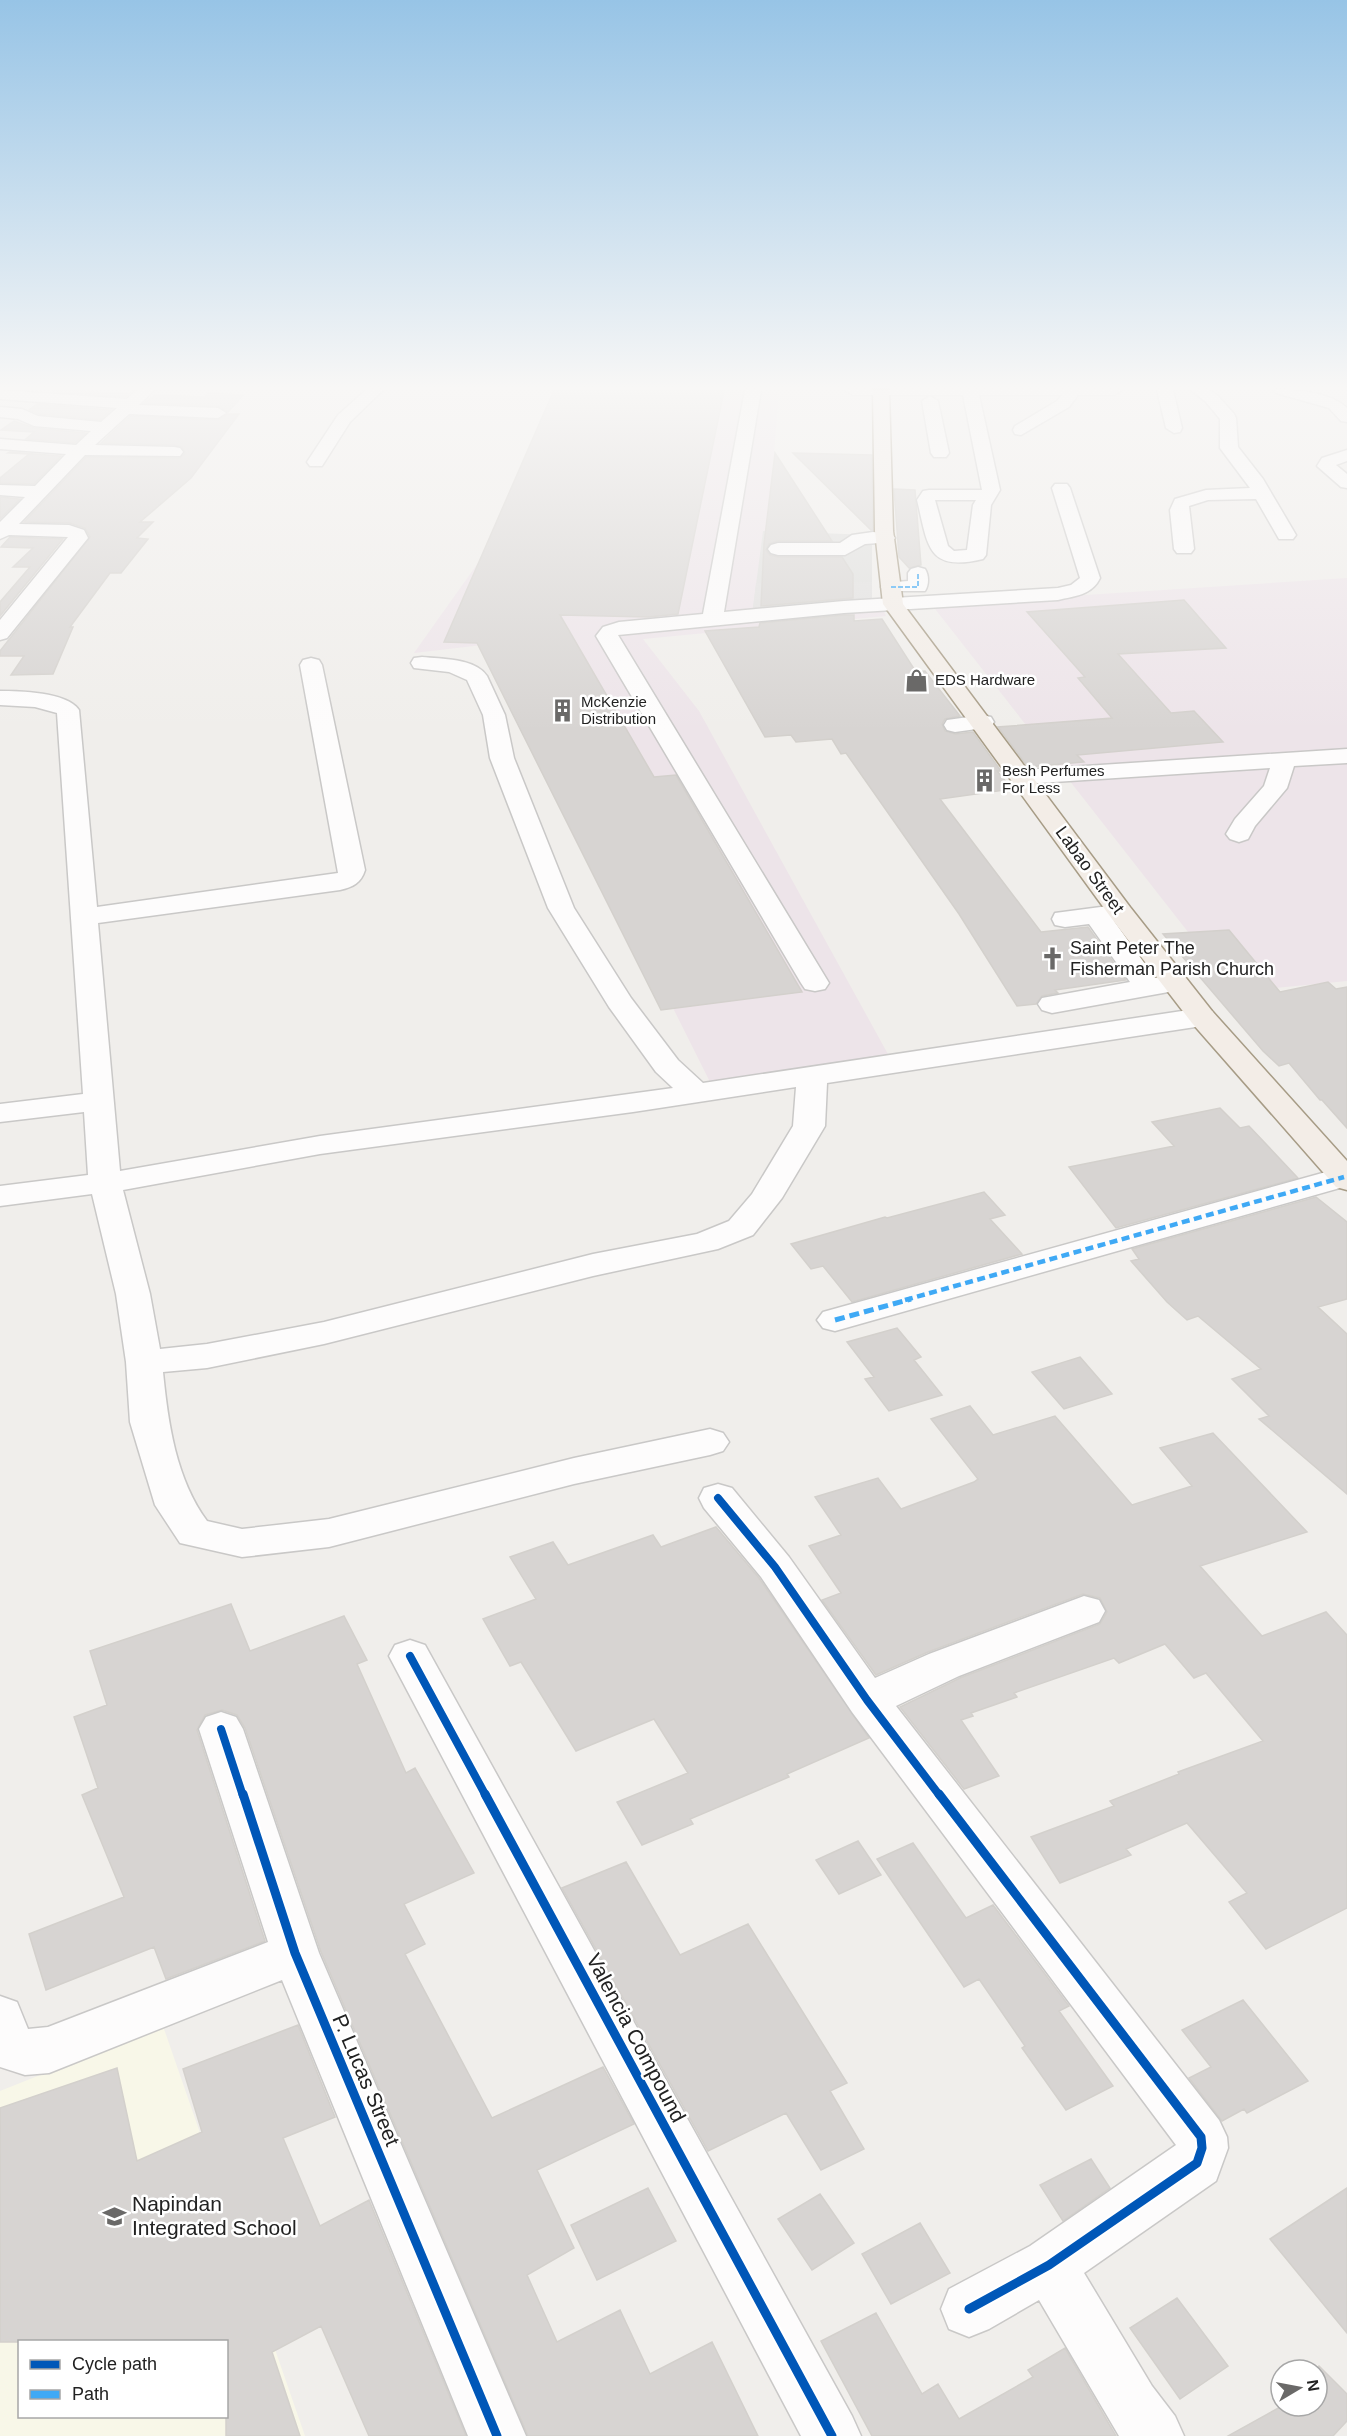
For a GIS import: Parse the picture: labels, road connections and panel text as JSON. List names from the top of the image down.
{
  "streets": {
    "main road": ["Labao Street"],
    "street": ["Valencia Compound", "P. Lucas Street"]
  },
  "places": {
    "shop": ["EDS Hardware"],
    "building": ["McKenzie Distribution", "Besh Perfumes For Less"],
    "church": ["Saint Peter The Fisherman Parish Church"],
    "school or university": ["Napindan Integrated School"]
  },
  "legend": ["Cycle path", "Path"],
  "north": "right"
}
